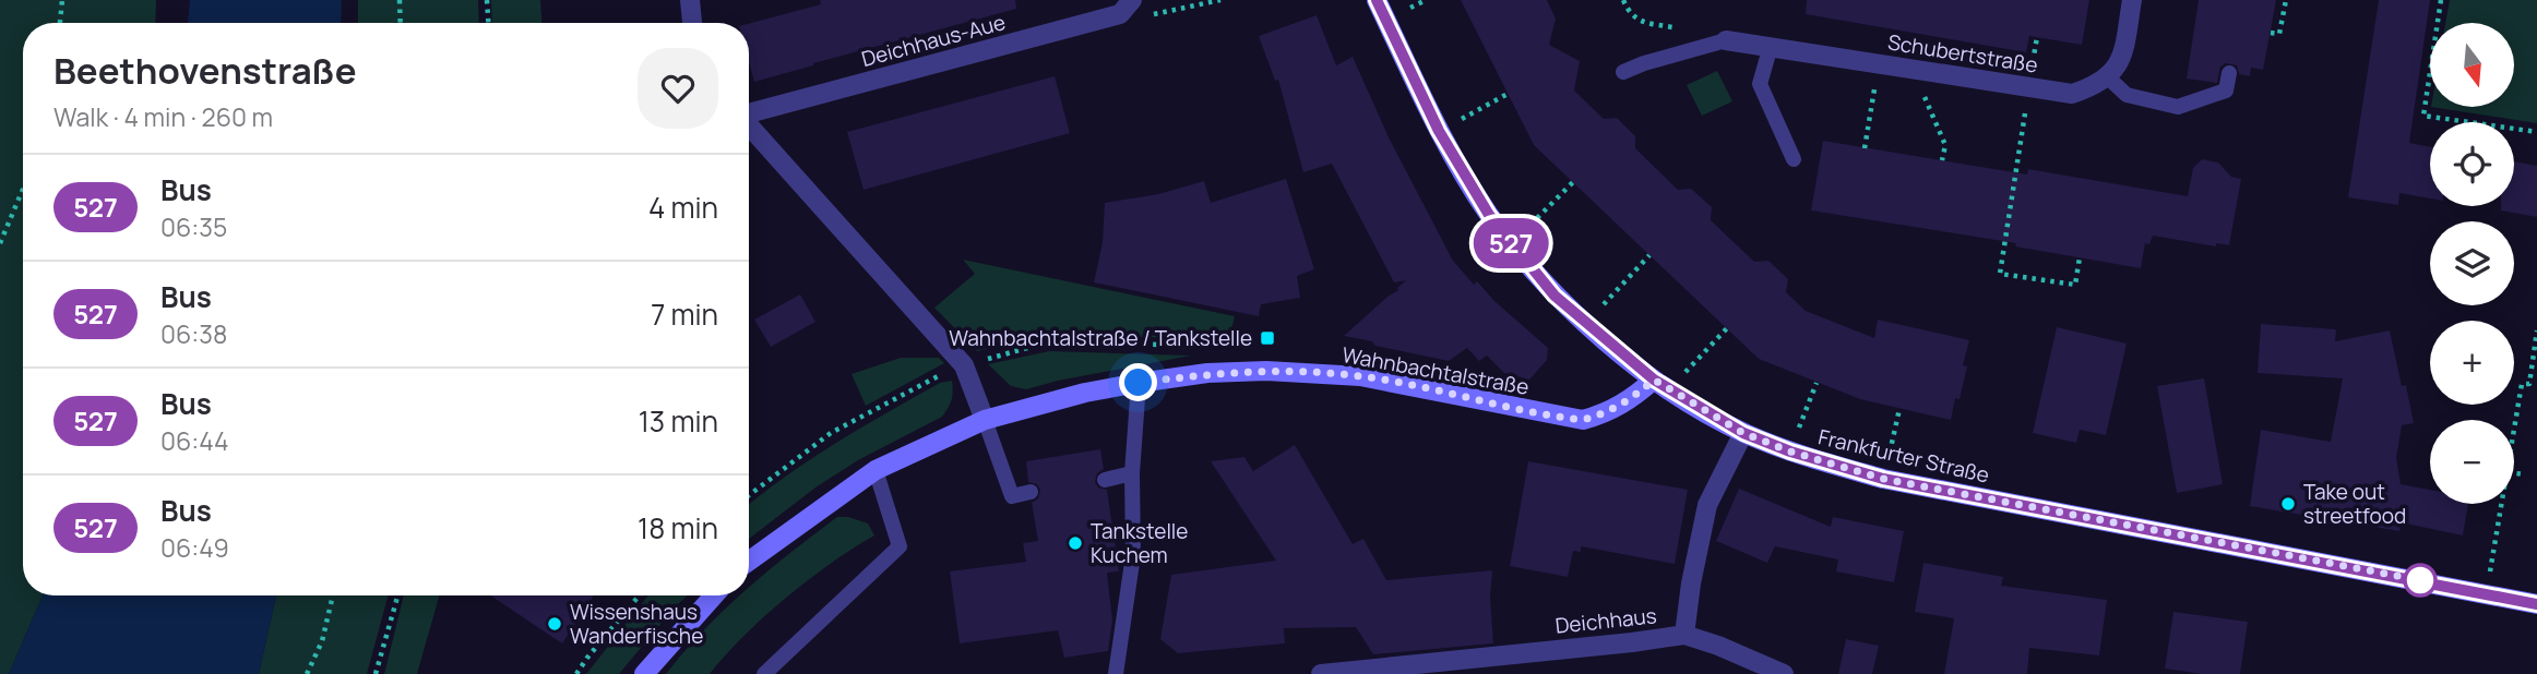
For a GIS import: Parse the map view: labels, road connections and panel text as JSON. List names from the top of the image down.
{
  "streets": {
    "main road": ["Wahnbachtalstraße", "Frankfurter Straße"],
    "street": ["Deichhaus-Aue", "Schubertstraße", "Deichhaus"]
  },
  "crossings": [
    ["Deichhaus-Aue", "Wahnbachtalstraße"],
    ["Wahnbachtalstraße", "Frankfurter Straße"],
    ["Frankfurter Straße", "Deichhaus"]
  ],
  "places": {
    "transit": ["Wahnbachtalstraße / Tankstelle"],
    "other": ["Take out streetfood", "Tankstelle Kuchem", "Wissenshaus Wanderfische"]
  },
  "lines": ["bus line 527"],
  "north": "bottom",
  "page": {
    "on_map": "527",
    "map_buttons": ["+", "−"],
    "heading": ["Beethovenstraße", "Walk · 4 min · 260 m"],
    "list": [
      {
        "mark": "527",
        "name": "Bus",
        "note": "06:35",
        "value": "4 min"
      },
      {
        "mark": "527",
        "name": "Bus",
        "note": "06:38",
        "value": "7 min"
      },
      {
        "mark": "527",
        "name": "Bus",
        "note": "06:44",
        "value": "13 min"
      },
      {
        "mark": "527",
        "name": "Bus",
        "note": "06:49",
        "value": "18 min"
      }
    ]
  }
}
